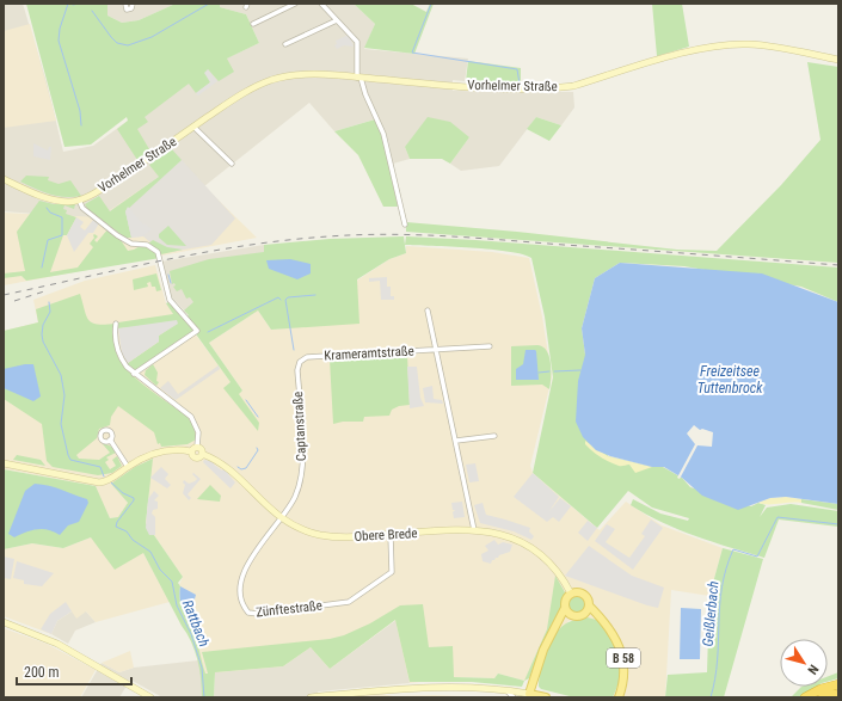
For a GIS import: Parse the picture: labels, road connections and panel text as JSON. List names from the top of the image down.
{
  "streets": {
    "main road": ["B 58"],
    "street": [
      "Vorhelmer Straße",
      "Krameramtstraße",
      "Captanstraße",
      "Obere Brede",
      "Zünftestraße"
    ]
  },
  "crossings": [
    ["Krameramtstraße", "Captanstraße"],
    ["Captanstraße", "Obere Brede"],
    ["Captanstraße", "Zünftestraße"],
    ["Obere Brede", "Zünftestraße"],
    ["Obere Brede", "B 58"]
  ],
  "water": ["Freizeitsee Tuttenbrock", "Geißlerbach", "Rattbach"],
  "scale_bar": "200 m",
  "north": "bottom right"
}
